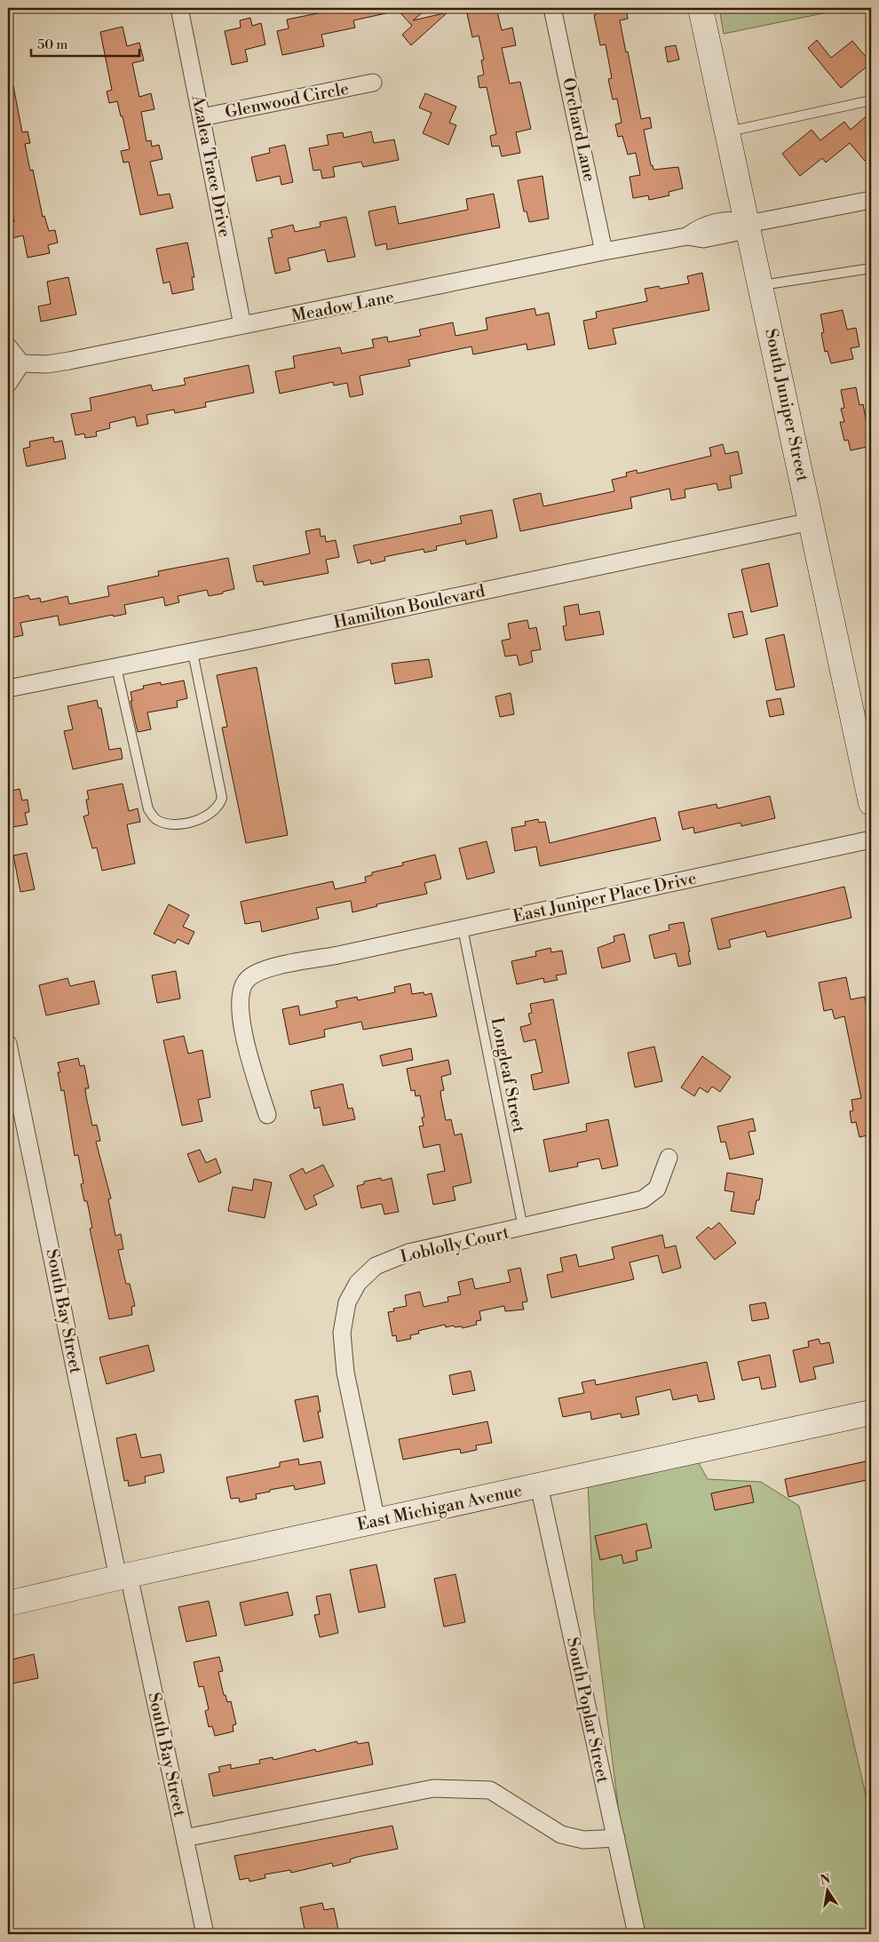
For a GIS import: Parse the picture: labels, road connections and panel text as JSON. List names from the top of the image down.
{
  "streets": {
    "street": [
      "Glenwood Circle",
      "Orchard Lane",
      "Azalea Trace Drive",
      "Meadow Lane",
      "South Juniper Street",
      "Hamilton Boulevard",
      "East Juniper Place Drive",
      "Loblolly Court",
      "South Bay Street",
      "East Michigan Avenue",
      "South Poplar Street"
    ],
    "lane": ["Longleaf Street"]
  },
  "crossings": [
    ["Glenwood Circle", "Azalea Trace Drive"],
    ["Orchard Lane", "Meadow Lane"],
    ["Azalea Trace Drive", "Meadow Lane"],
    ["Meadow Lane", "South Juniper Street"],
    ["South Juniper Street", "Hamilton Boulevard"],
    ["East Juniper Place Drive", "Longleaf Street"],
    ["Longleaf Street", "Loblolly Court"],
    ["Loblolly Court", "East Michigan Avenue"],
    ["South Bay Street", "East Michigan Avenue"],
    ["East Michigan Avenue", "South Poplar Street"]
  ],
  "scale_bar": "50 m",
  "north": "top"
}
